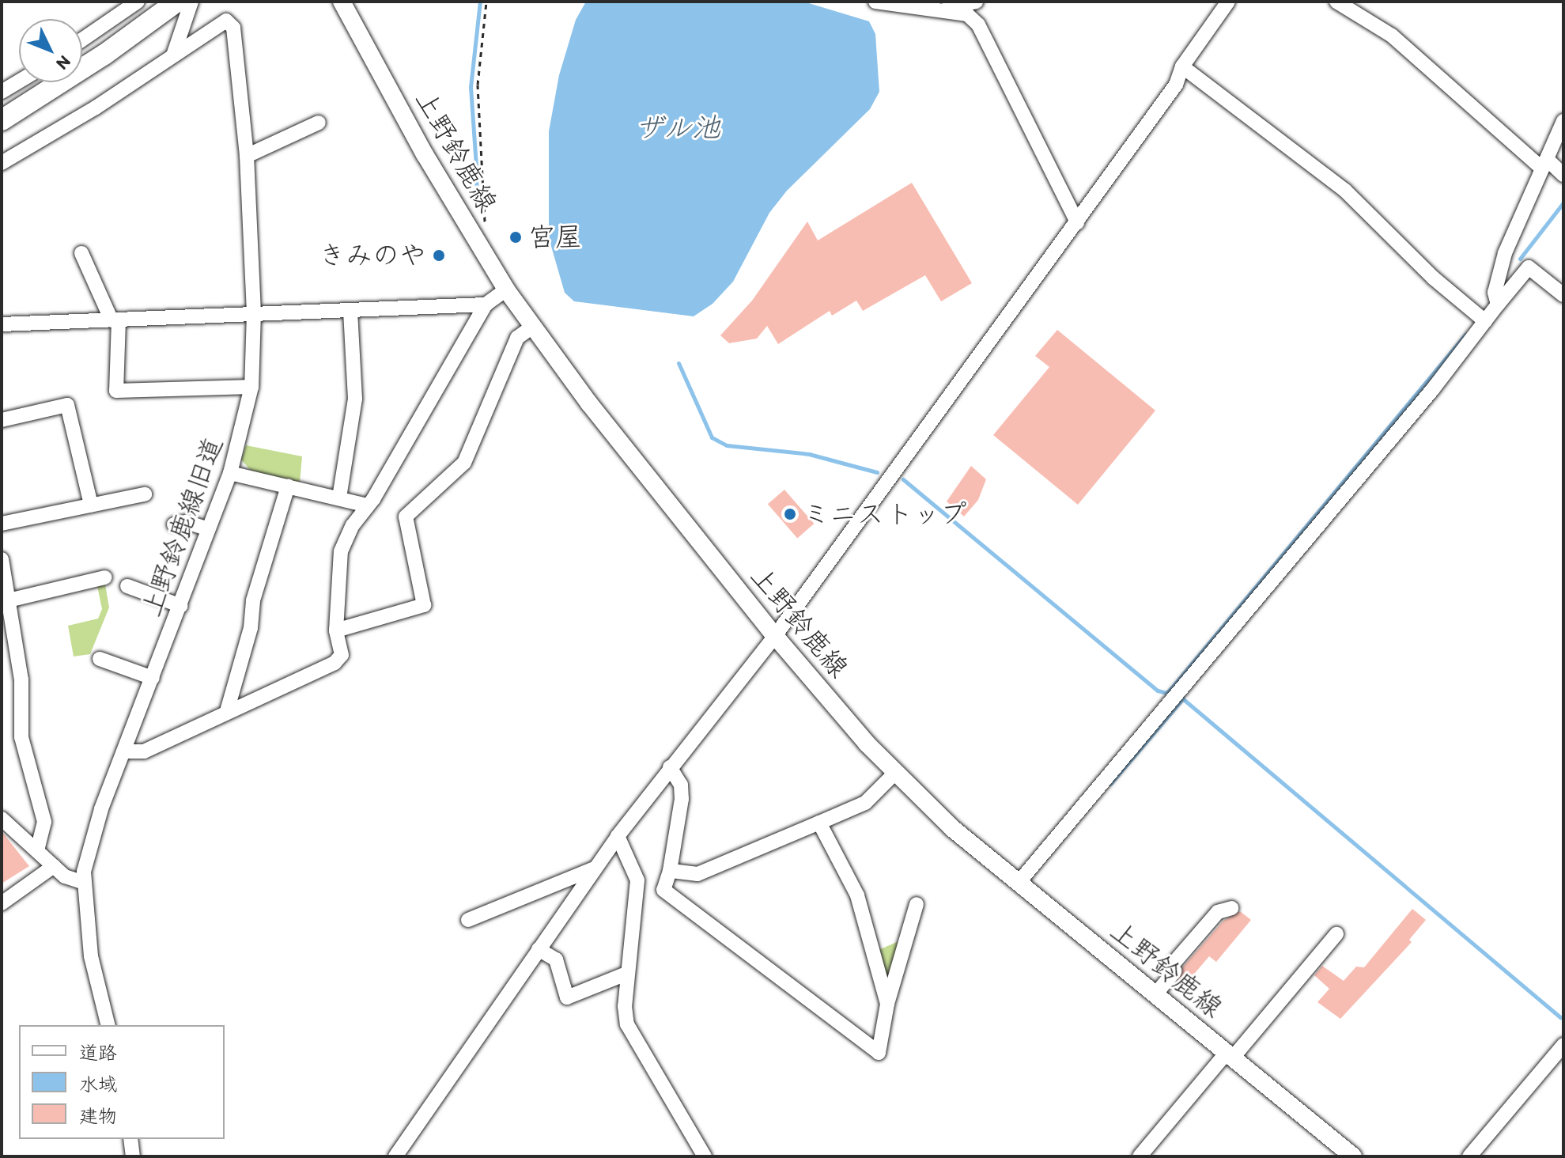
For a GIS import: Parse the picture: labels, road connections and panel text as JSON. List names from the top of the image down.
{
  "streets": {
    "main road": ["上野鈴鹿線"],
    "street": ["上野鈴鹿線旧道"]
  },
  "water": ["ザル池"],
  "places": ["宮屋", "きみのや", "ミニストップ"],
  "legend": ["道路", "水域", "建物"],
  "north": "bottom right"
}
